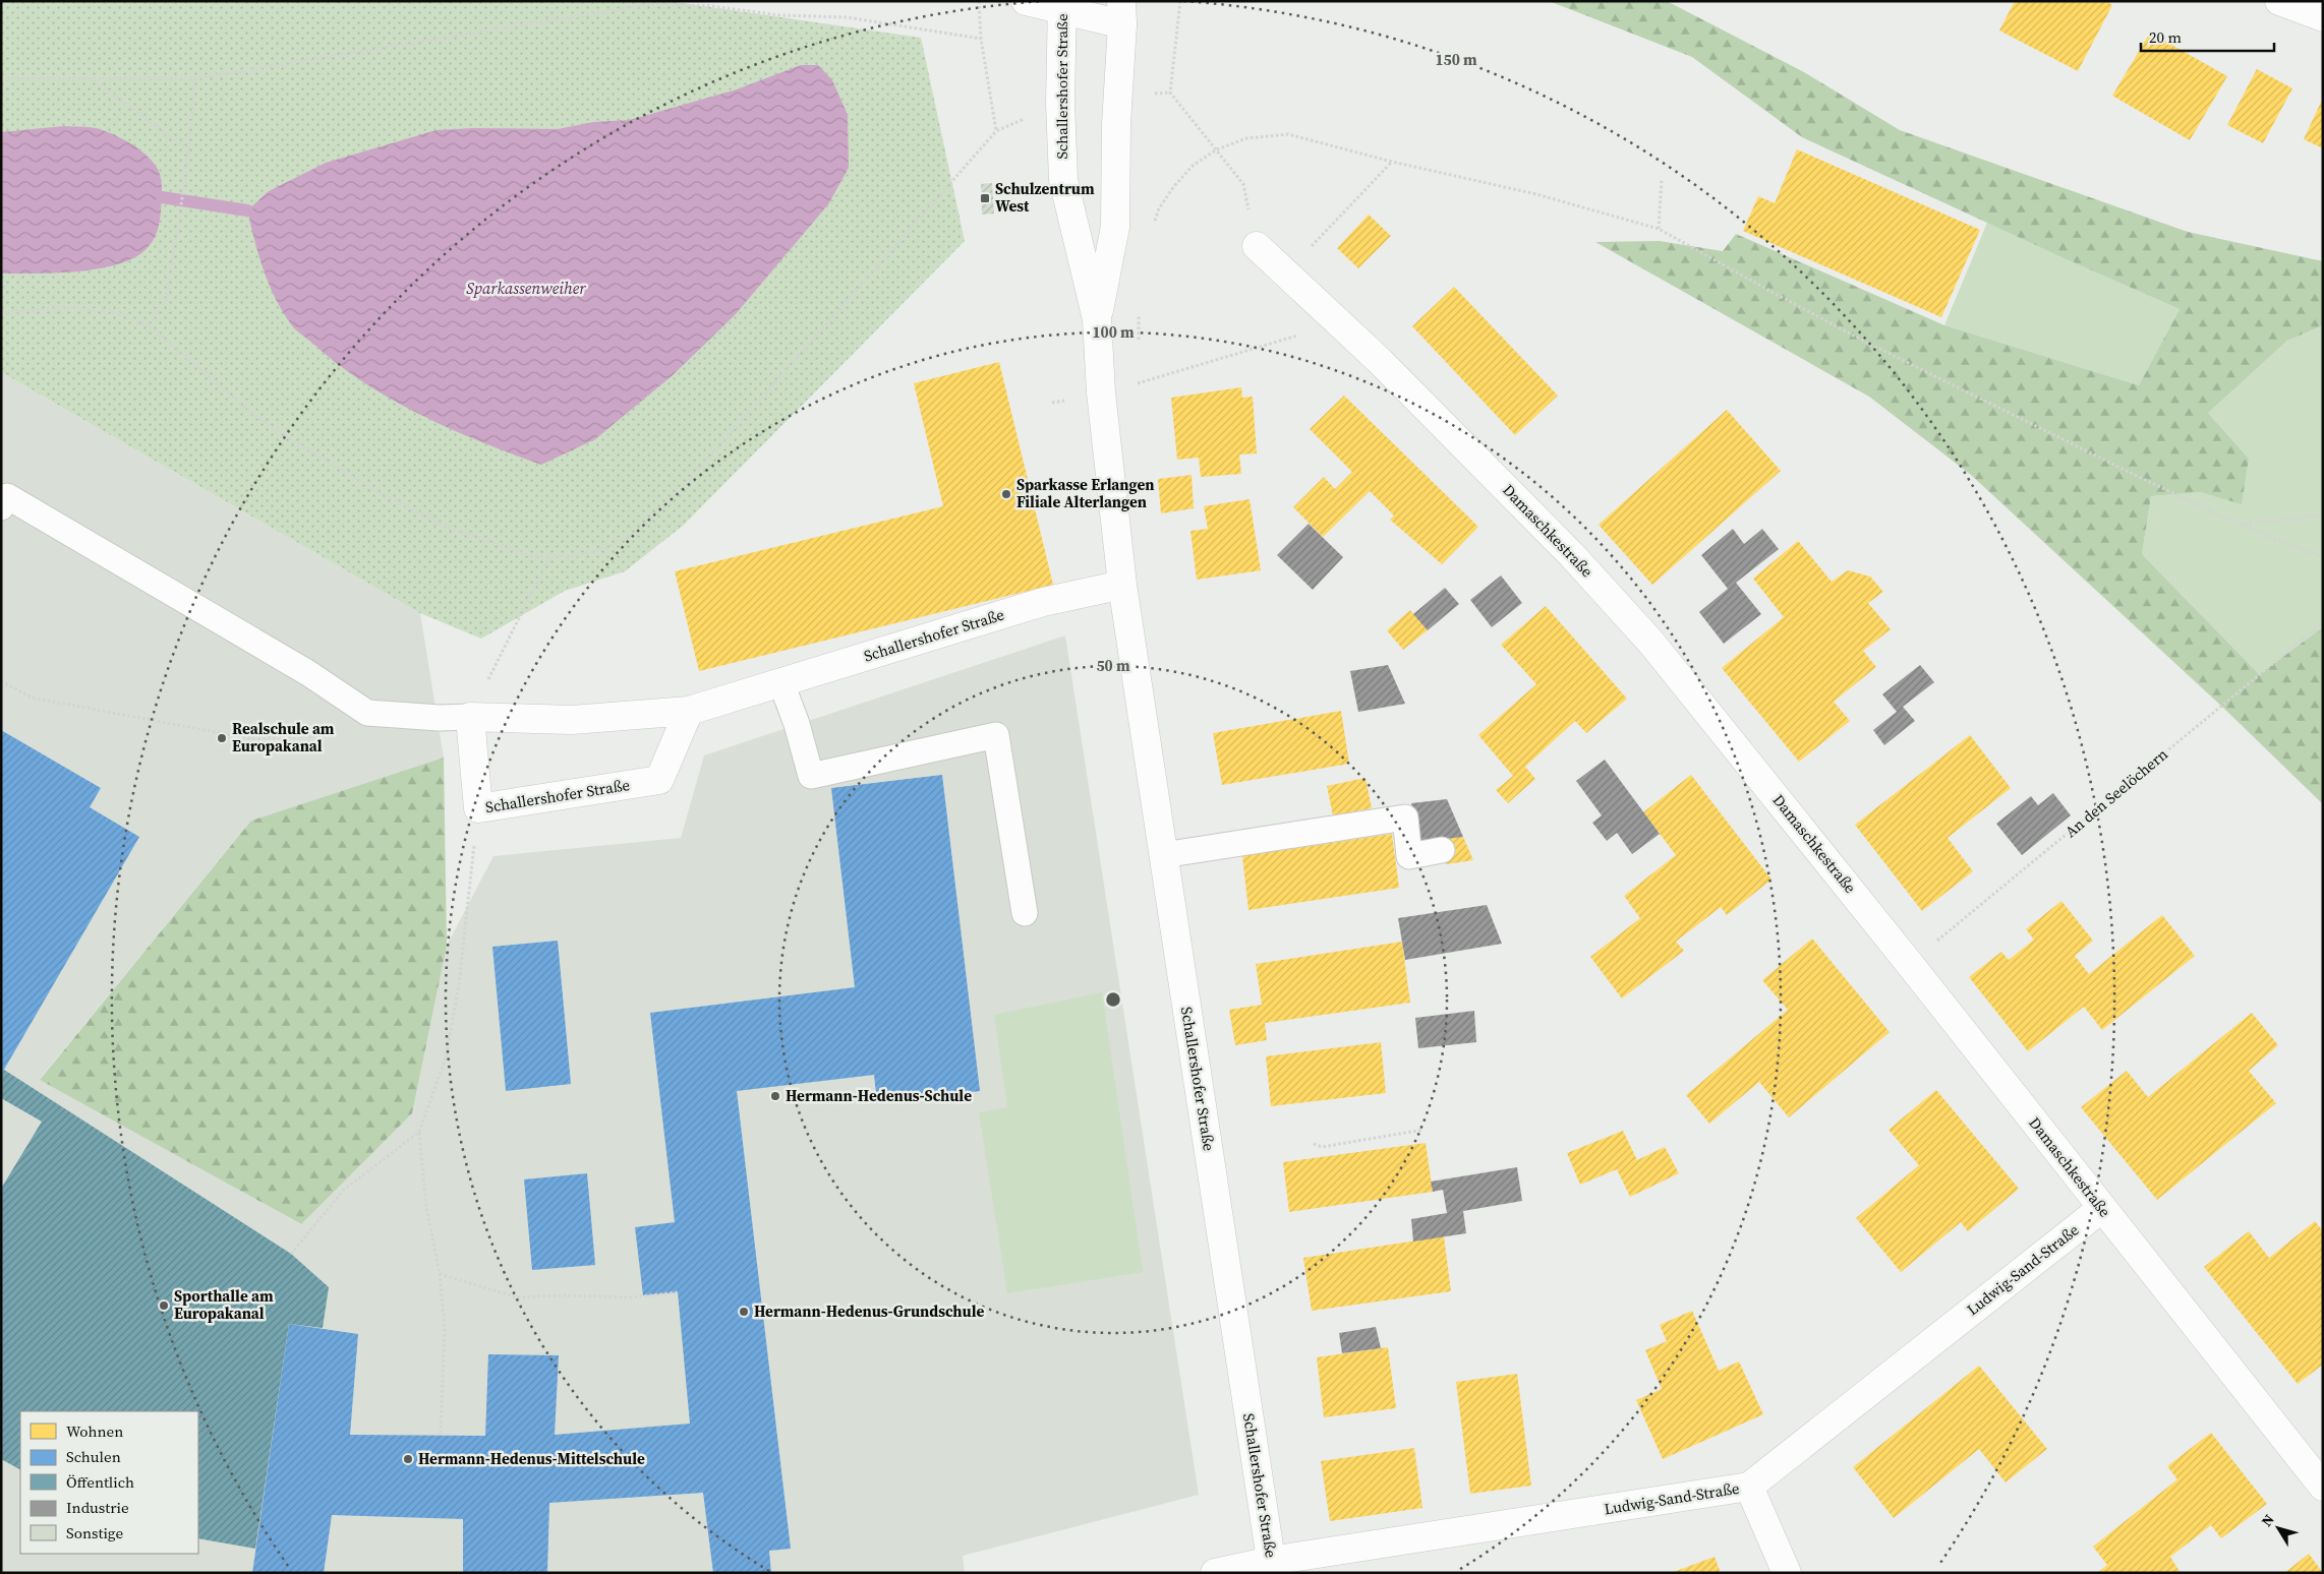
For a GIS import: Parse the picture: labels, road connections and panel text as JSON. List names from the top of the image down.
{
  "streets": {
    "street": ["Schallershofer Straße", "Damaschkestraße", "Ludwig-Sand-Straße"],
    "path": ["An den Seelöchern"]
  },
  "crossings": [
    ["Schallershofer Straße", "Ludwig-Sand-Straße"],
    ["Damaschkestraße", "An den Seelöchern"],
    ["Damaschkestraße", "Ludwig-Sand-Straße"]
  ],
  "water": ["Sparkassenweiher"],
  "places": {
    "transit": ["Schulzentrum West"],
    "other": [
      "Sparkasse Erlangen Filiale Alterlangen",
      "Realschule am Europakanal",
      "Hermann-Hedenus-Schule",
      "Sporthalle am Europakanal",
      "Hermann-Hedenus-Grundschule",
      "Hermann-Hedenus-Mittelschule"
    ]
  },
  "legend": [
    "Wohnen",
    "Schulen",
    "Öffentlich",
    "Industrie",
    "Sonstige"
  ],
  "scale_bar": "20 m",
  "north": "top left",
  "rings": ["150 m", "100 m", "50 m"]
}
